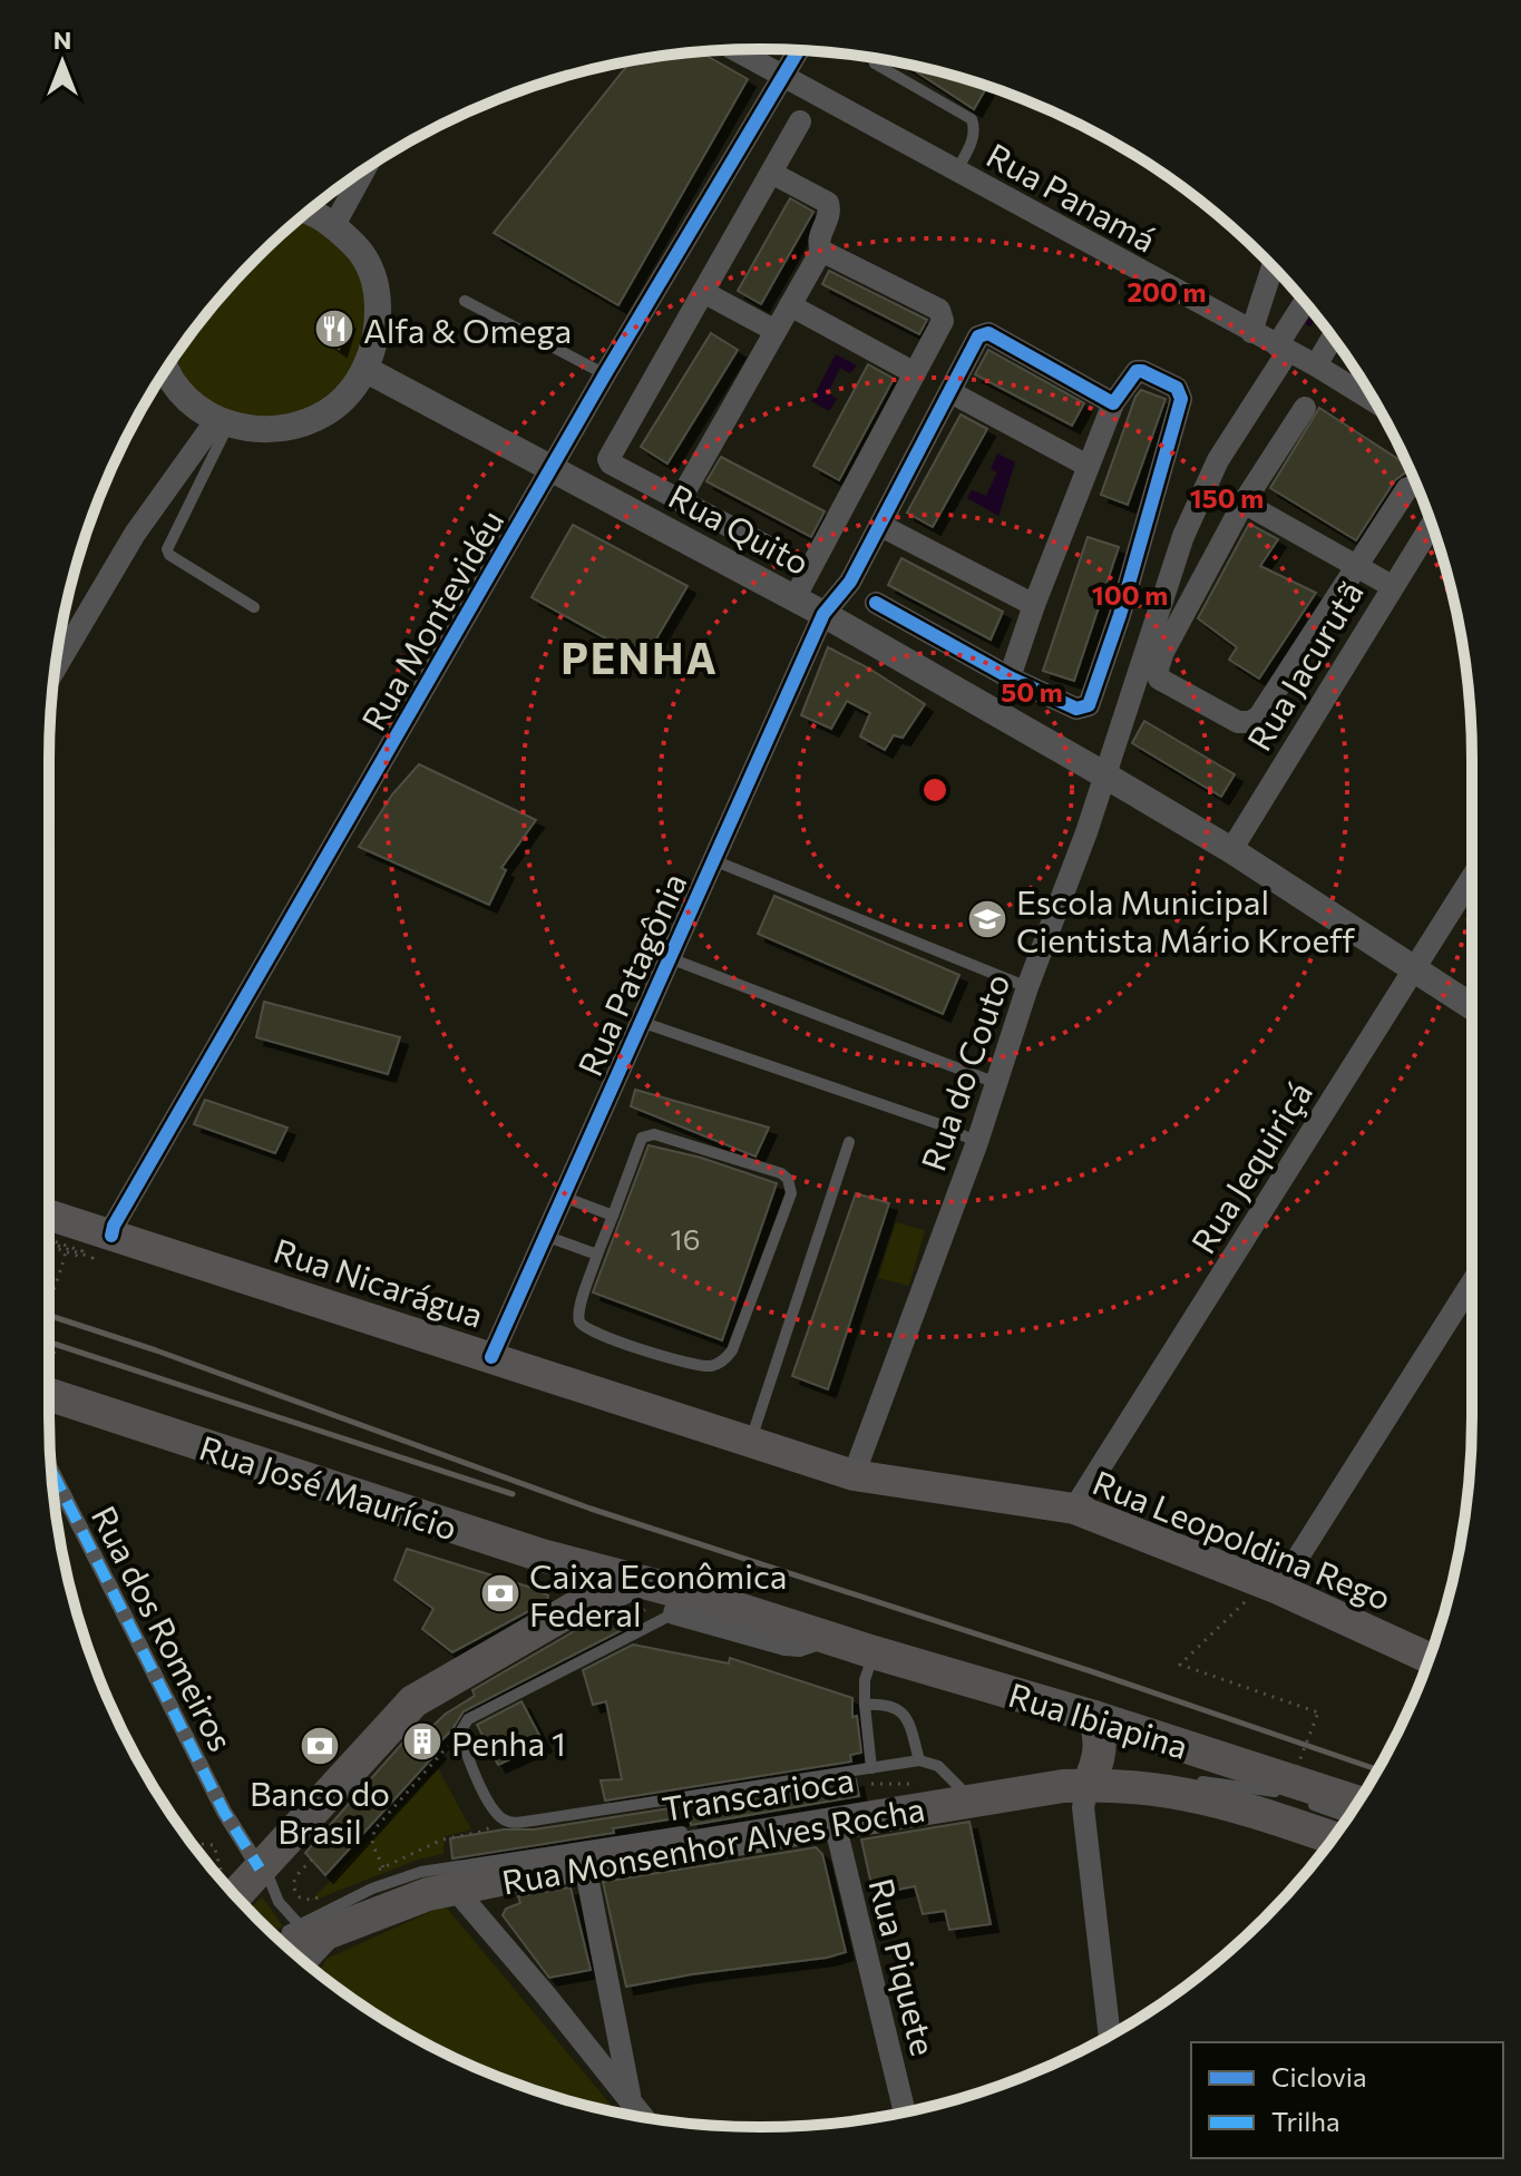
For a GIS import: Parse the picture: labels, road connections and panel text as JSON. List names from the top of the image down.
{
  "streets": {
    "main road": [
      "Rua Nicarágua",
      "Rua José Maurício",
      "Rua Leopoldina Rego",
      "Rua Ibiapina",
      "Rua Monsenhor Alves Rocha"
    ],
    "street": [
      "Rua Panamá",
      "Rua Quito",
      "Rua Montevidéu",
      "Rua Jacurutã",
      "Rua Patagônia",
      "Rua do Couto",
      "Rua Jequiriçá",
      "Rua dos Romeiros",
      "Rua Piquete"
    ],
    "lane": ["Transcarioca"]
  },
  "crossings": [
    ["Rua Panamá", "Rua Montevidéu"],
    ["Rua Panamá", "Rua do Couto"],
    ["Rua Quito", "Rua Montevidéu"],
    ["Rua Quito", "Rua Jacurutã"],
    ["Rua Quito", "Rua Patagônia"],
    ["Rua Quito", "Rua do Couto"],
    ["Rua Quito", "Rua Jequiriçá"],
    ["Rua Montevidéu", "Rua Nicarágua"],
    ["Rua Patagônia", "Rua Nicarágua"],
    ["Rua do Couto", "Rua Nicarágua"],
    ["Rua do Couto", "Rua Leopoldina Rego"],
    ["Rua Jequiriçá", "Rua Leopoldina Rego"],
    ["Rua Nicarágua", "Rua Leopoldina Rego"],
    ["Rua José Maurício", "Rua Ibiapina"],
    ["Rua Monsenhor Alves Rocha", "Rua Piquete"]
  ],
  "districts": ["PENHA"],
  "places": {
    "restaurant": ["Alfa & Omega"],
    "school or university": ["Escola Municipal Cientista Mário Kroeff"],
    "bank": ["Caixa Econômica Federal", "Banco do Brasil"],
    "building": ["Penha 1"]
  },
  "house_numbers": ["16"],
  "legend": ["Ciclovia", "Trilha"],
  "north": "top",
  "rings": [
    "200 m",
    "150 m",
    "100 m",
    "50 m"
  ]
}
